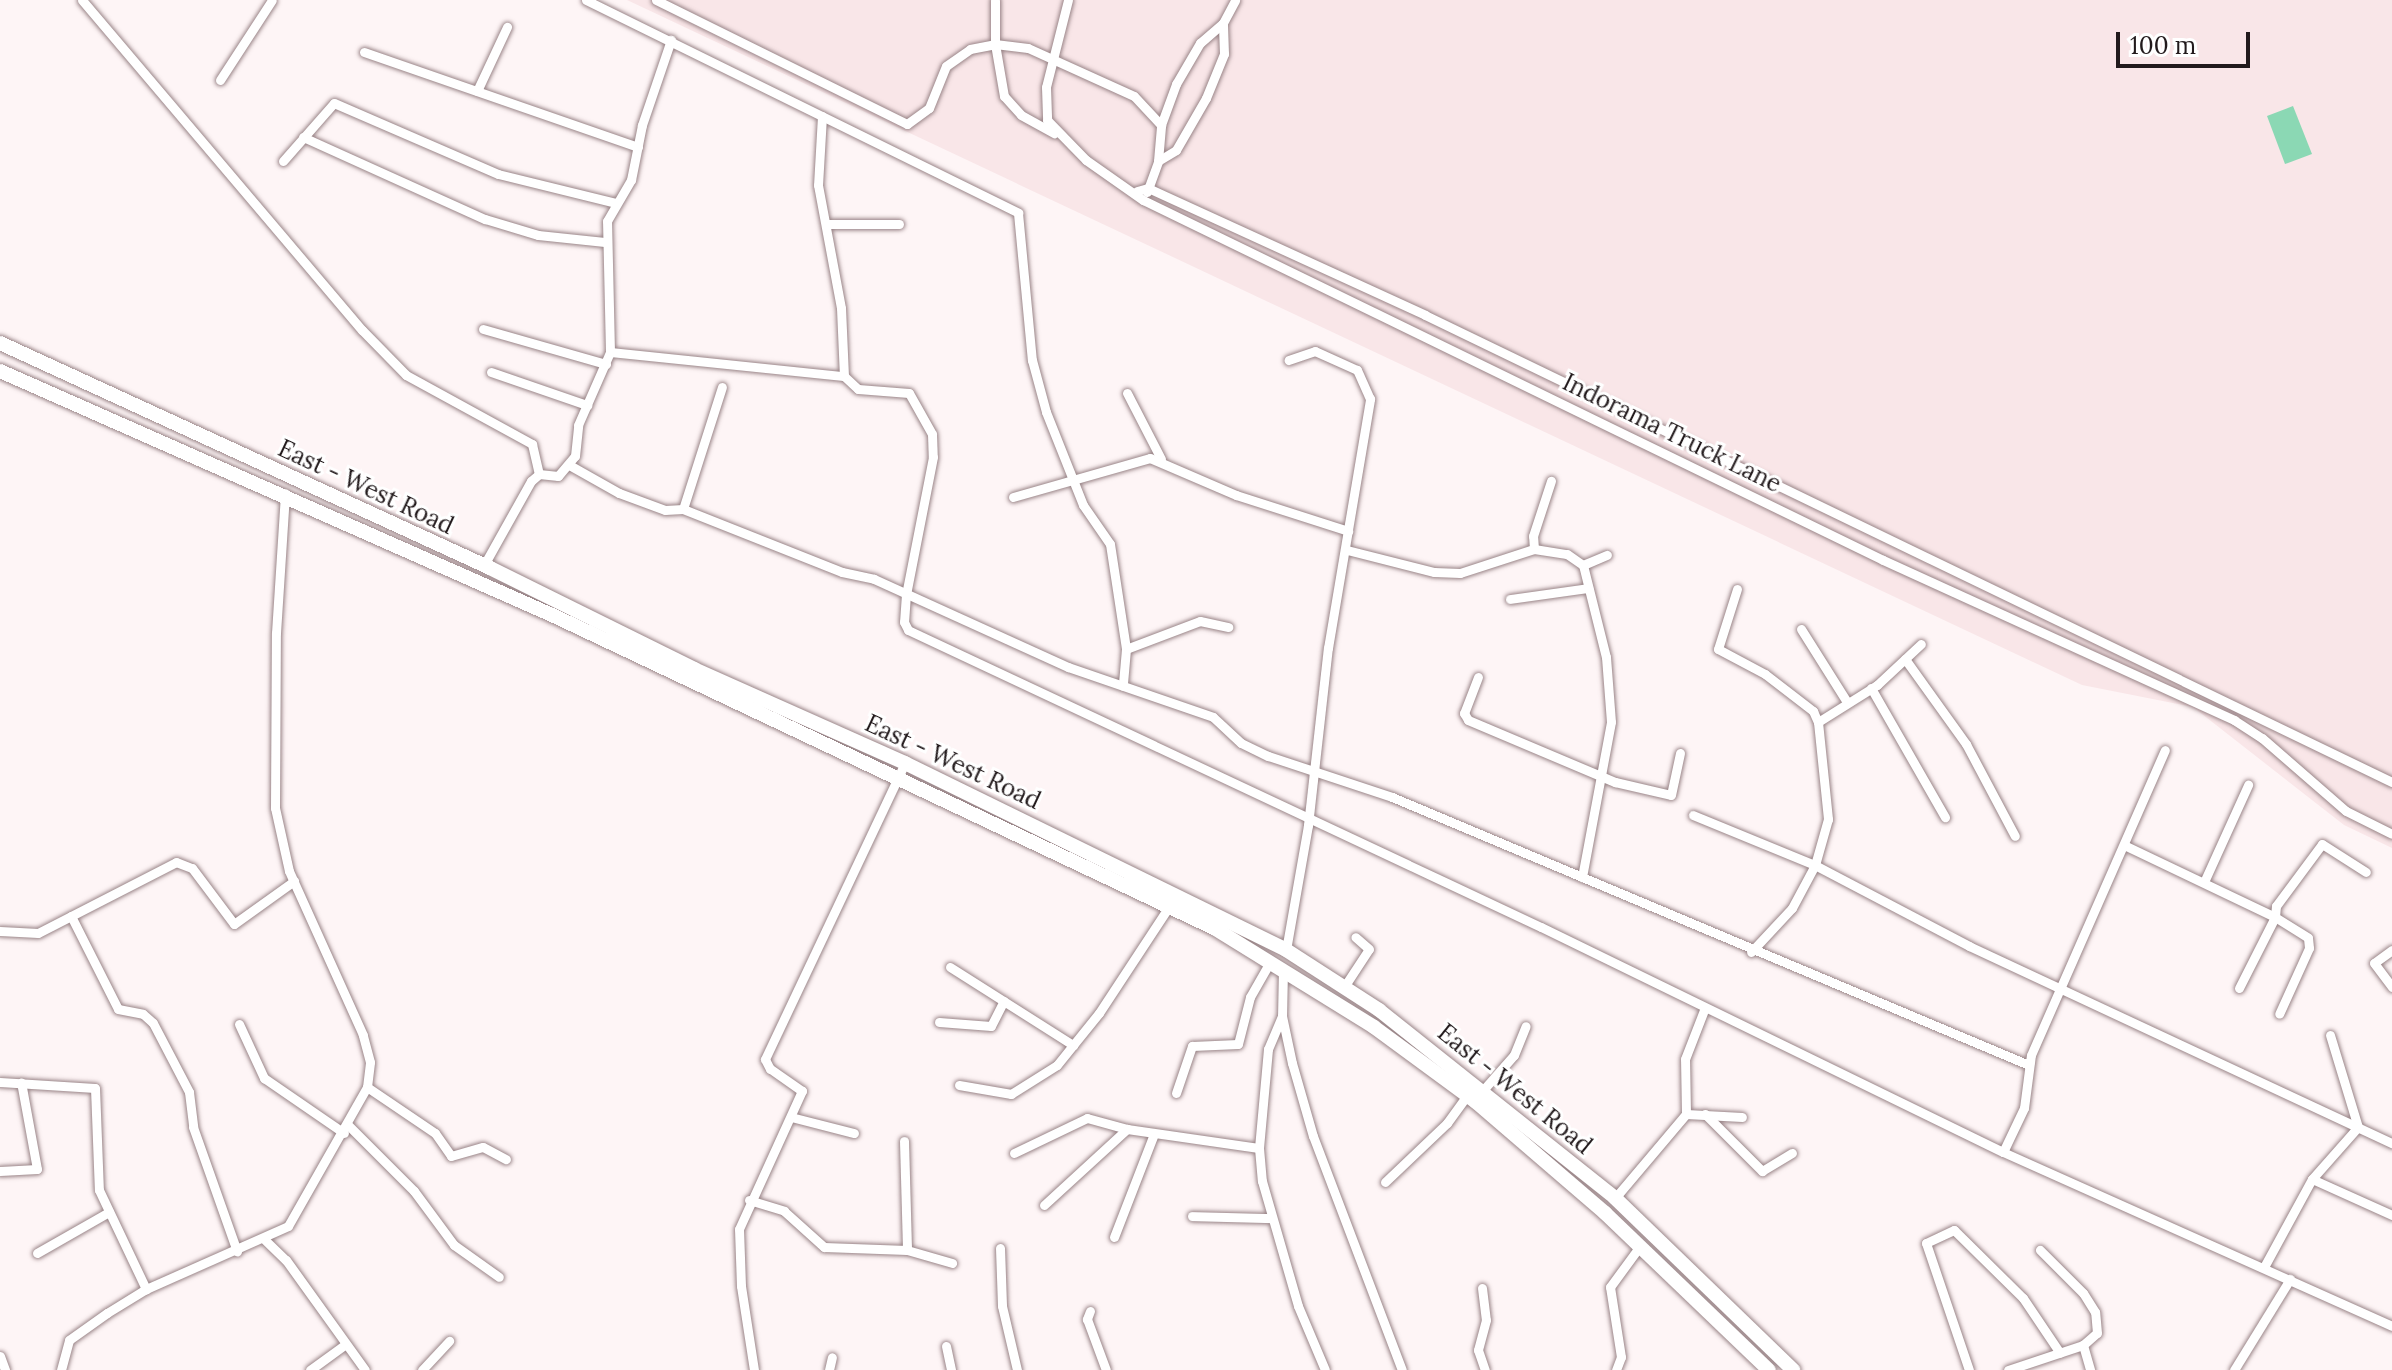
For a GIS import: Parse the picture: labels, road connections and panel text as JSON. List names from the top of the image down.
{
  "streets": {
    "main road": ["East - West Road"],
    "street": ["Indorama Truck Lane"]
  },
  "scale_bar": "100 m"
}
